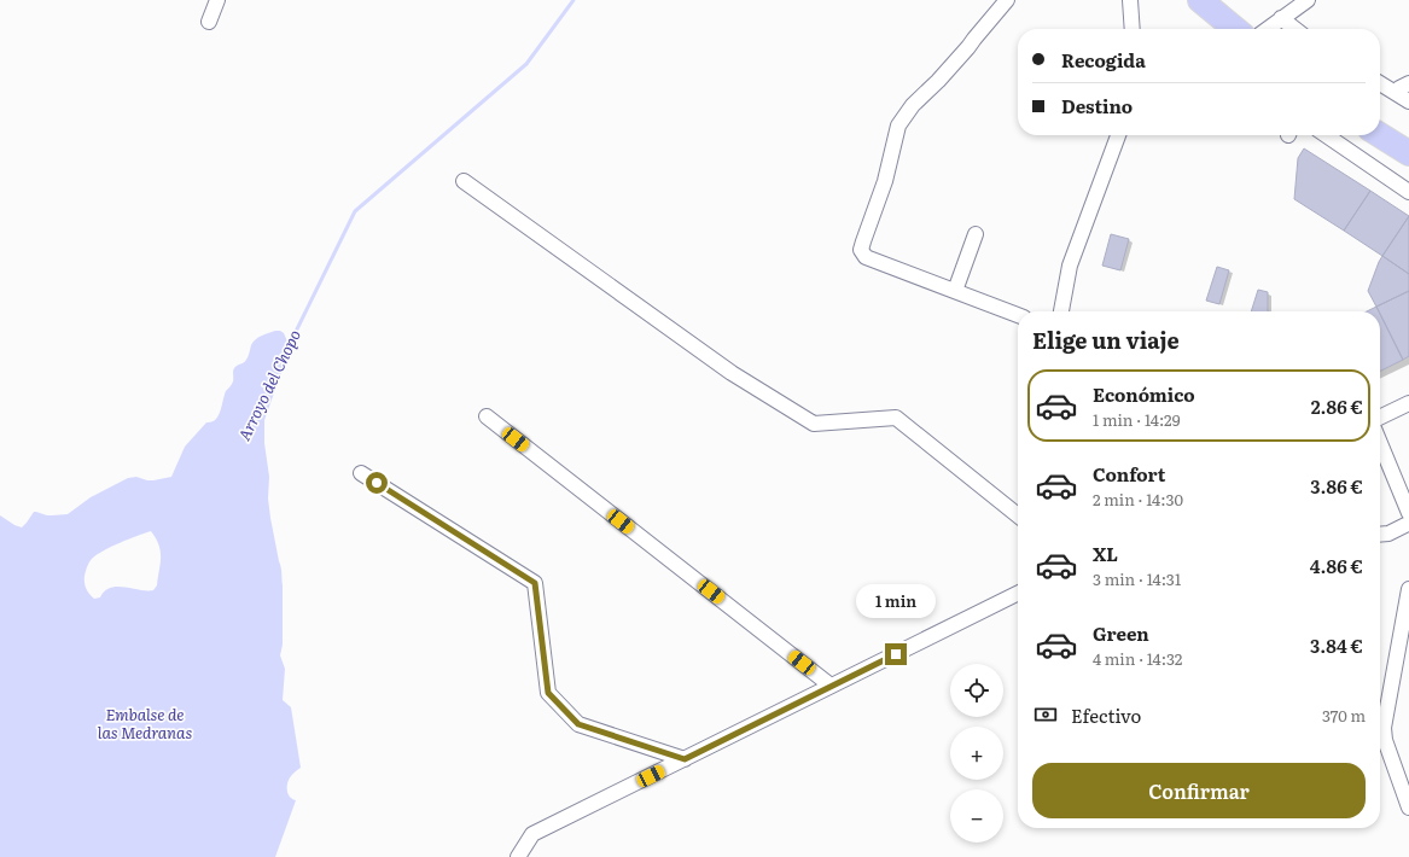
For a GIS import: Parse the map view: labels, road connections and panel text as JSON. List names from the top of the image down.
{
  "water": ["Arroyo del Chopo", "Embalse de las Medranas"],
  "page": {
    "banner": ["Recogida", "Destino"],
    "heading": "Elige un viaje",
    "list": [
      {
        "name": "Económico",
        "note": "1 min · 14:29",
        "value": "2.86 €"
      },
      {
        "name": "Confort",
        "note": "2 min · 14:30",
        "value": "3.86 €"
      },
      {
        "name": "XL",
        "note": "3 min · 14:31",
        "value": "4.86 €"
      },
      {
        "name": "Green",
        "note": "4 min · 14:32",
        "value": "3.84 €"
      }
    ],
    "bubble": "1 min",
    "map_buttons": ["+", "−"],
    "pay": ["Efectivo", "370 m"],
    "buttons": "Confirmar"
  }
}
